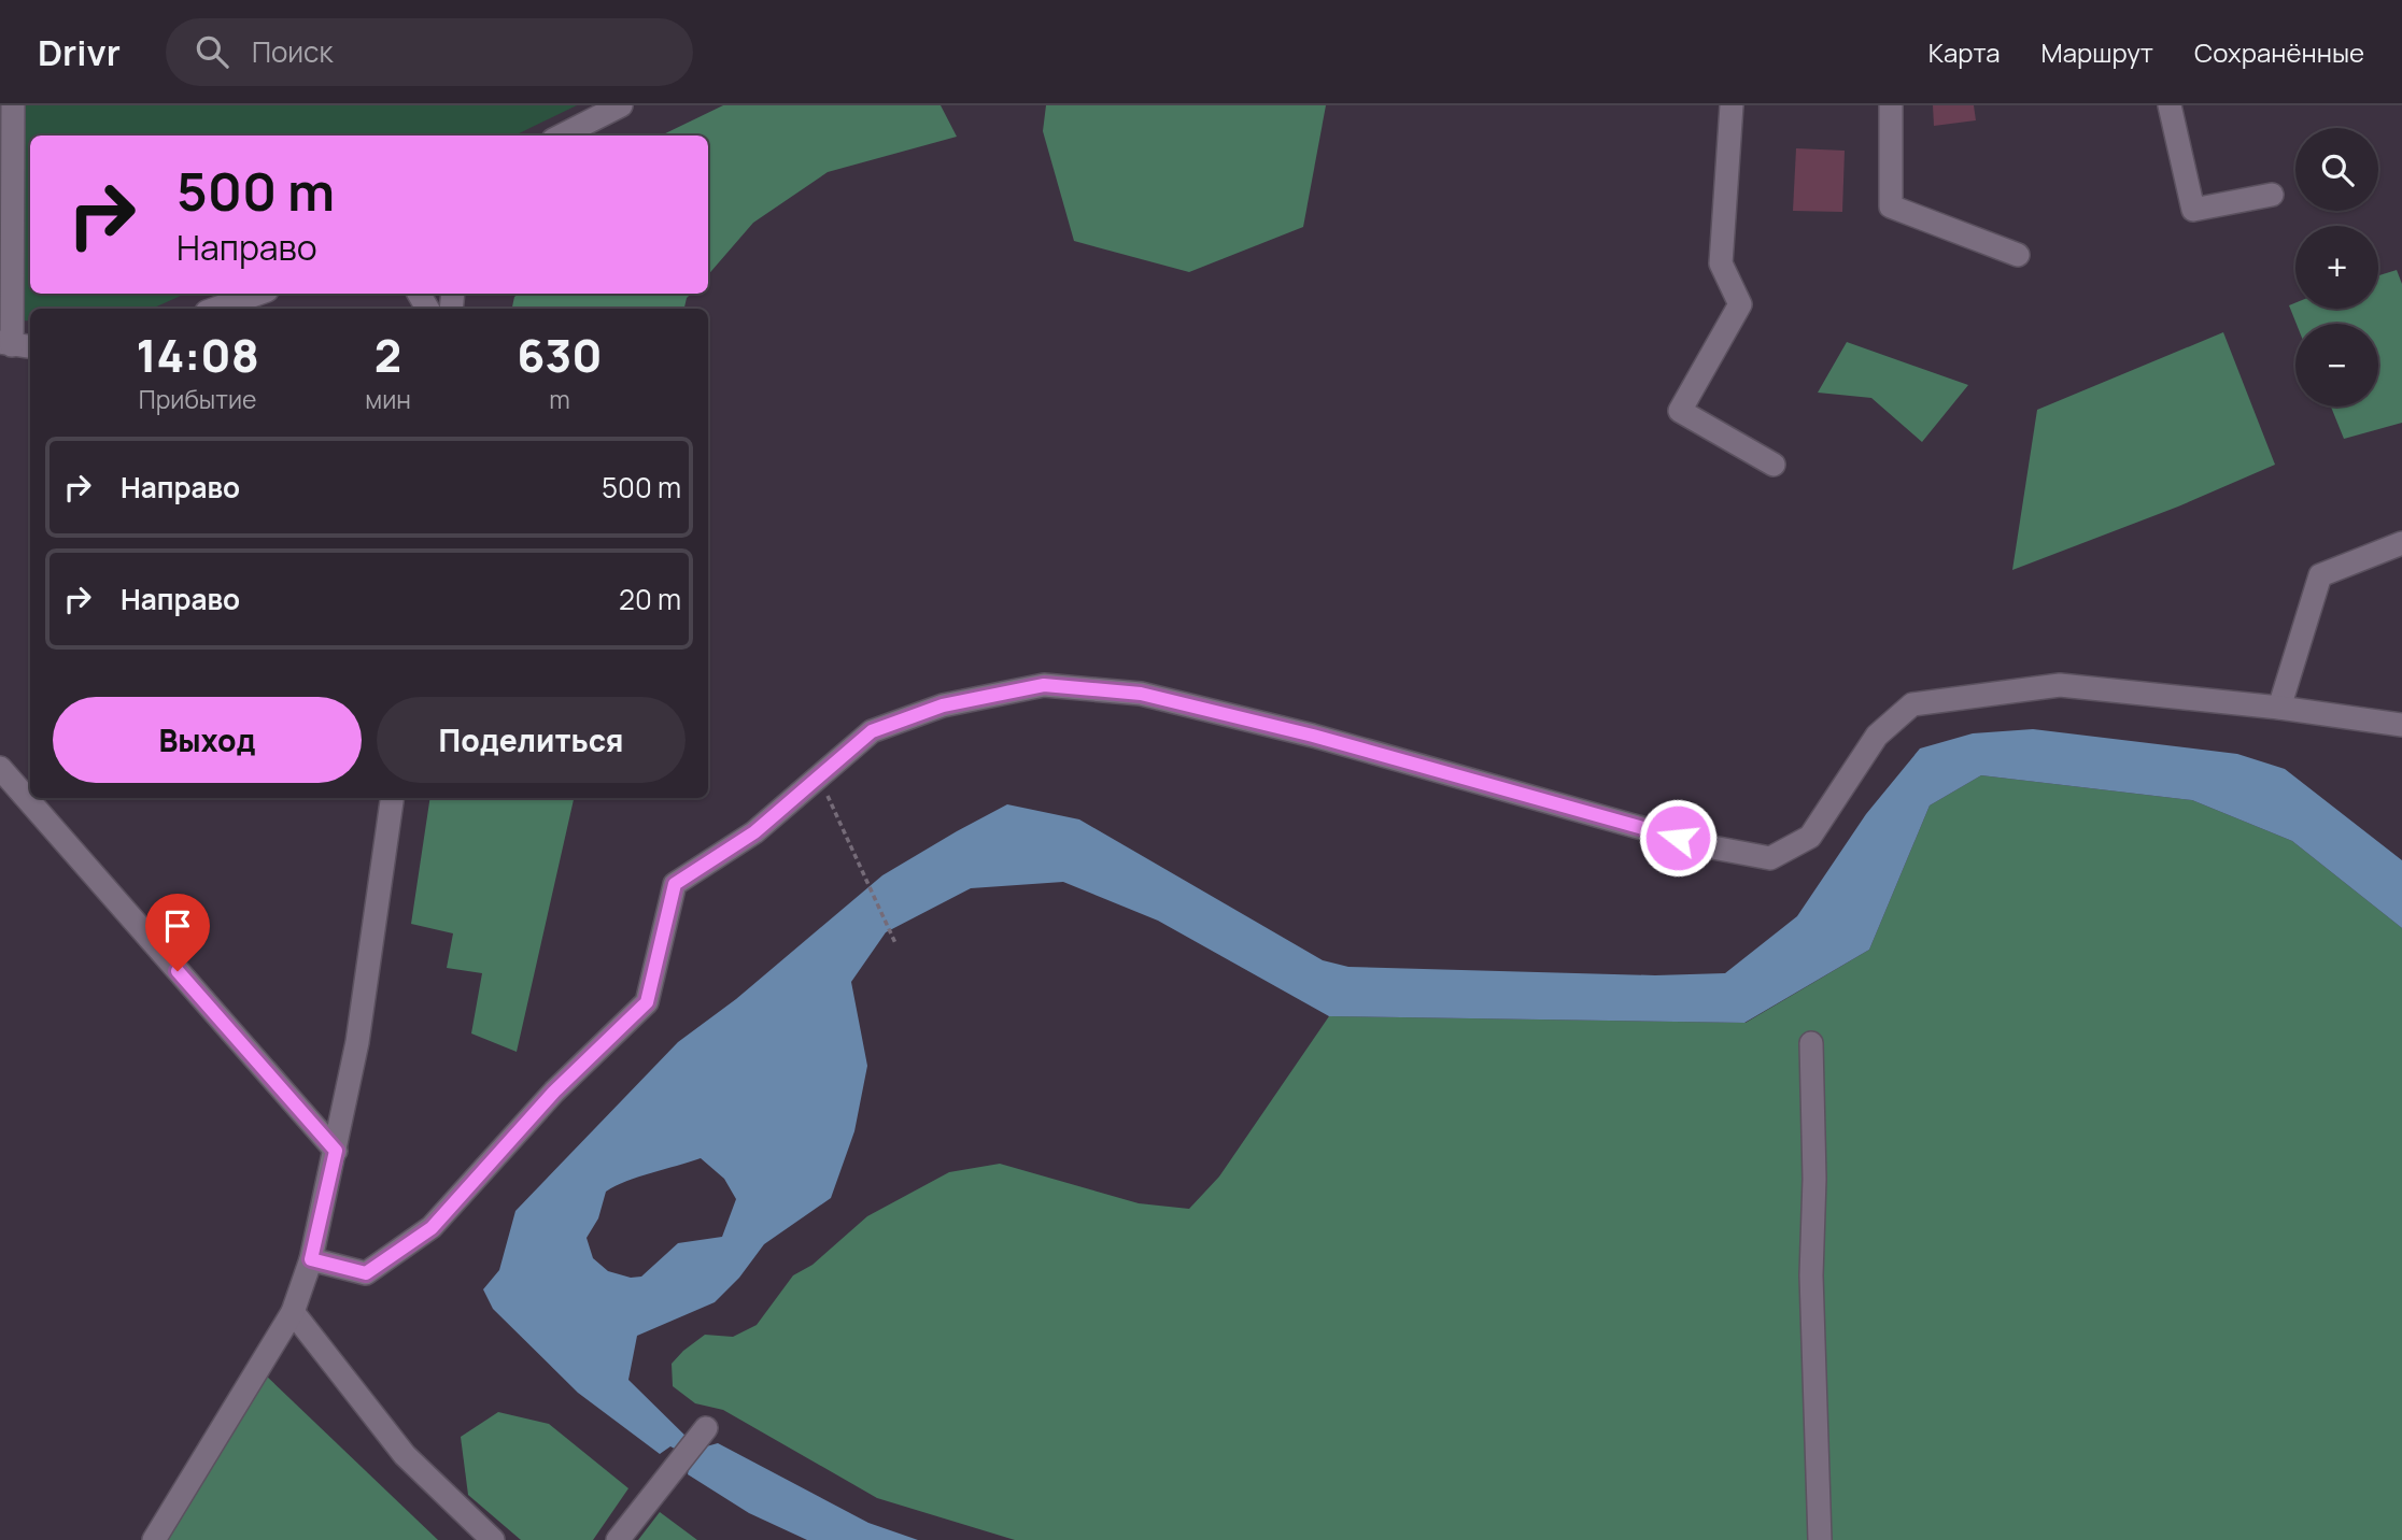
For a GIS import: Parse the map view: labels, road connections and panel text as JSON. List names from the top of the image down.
{
  "page": {
    "header": "Drivr",
    "search": "Поиск",
    "nav": ["Карта", "Маршрут", "Сохранённые"],
    "map_buttons": ["+", "−"],
    "turn": ["500 m", "Направо"],
    "eta": [
      "14:08",
      "Прибытие",
      "2",
      "мин",
      "630",
      "m"
    ],
    "list": [
      {
        "name": "Направо",
        "value": "500 m"
      },
      {
        "name": "Направо",
        "value": "20 m"
      }
    ],
    "buttons": ["Выход", "Поделиться"]
  }
}
